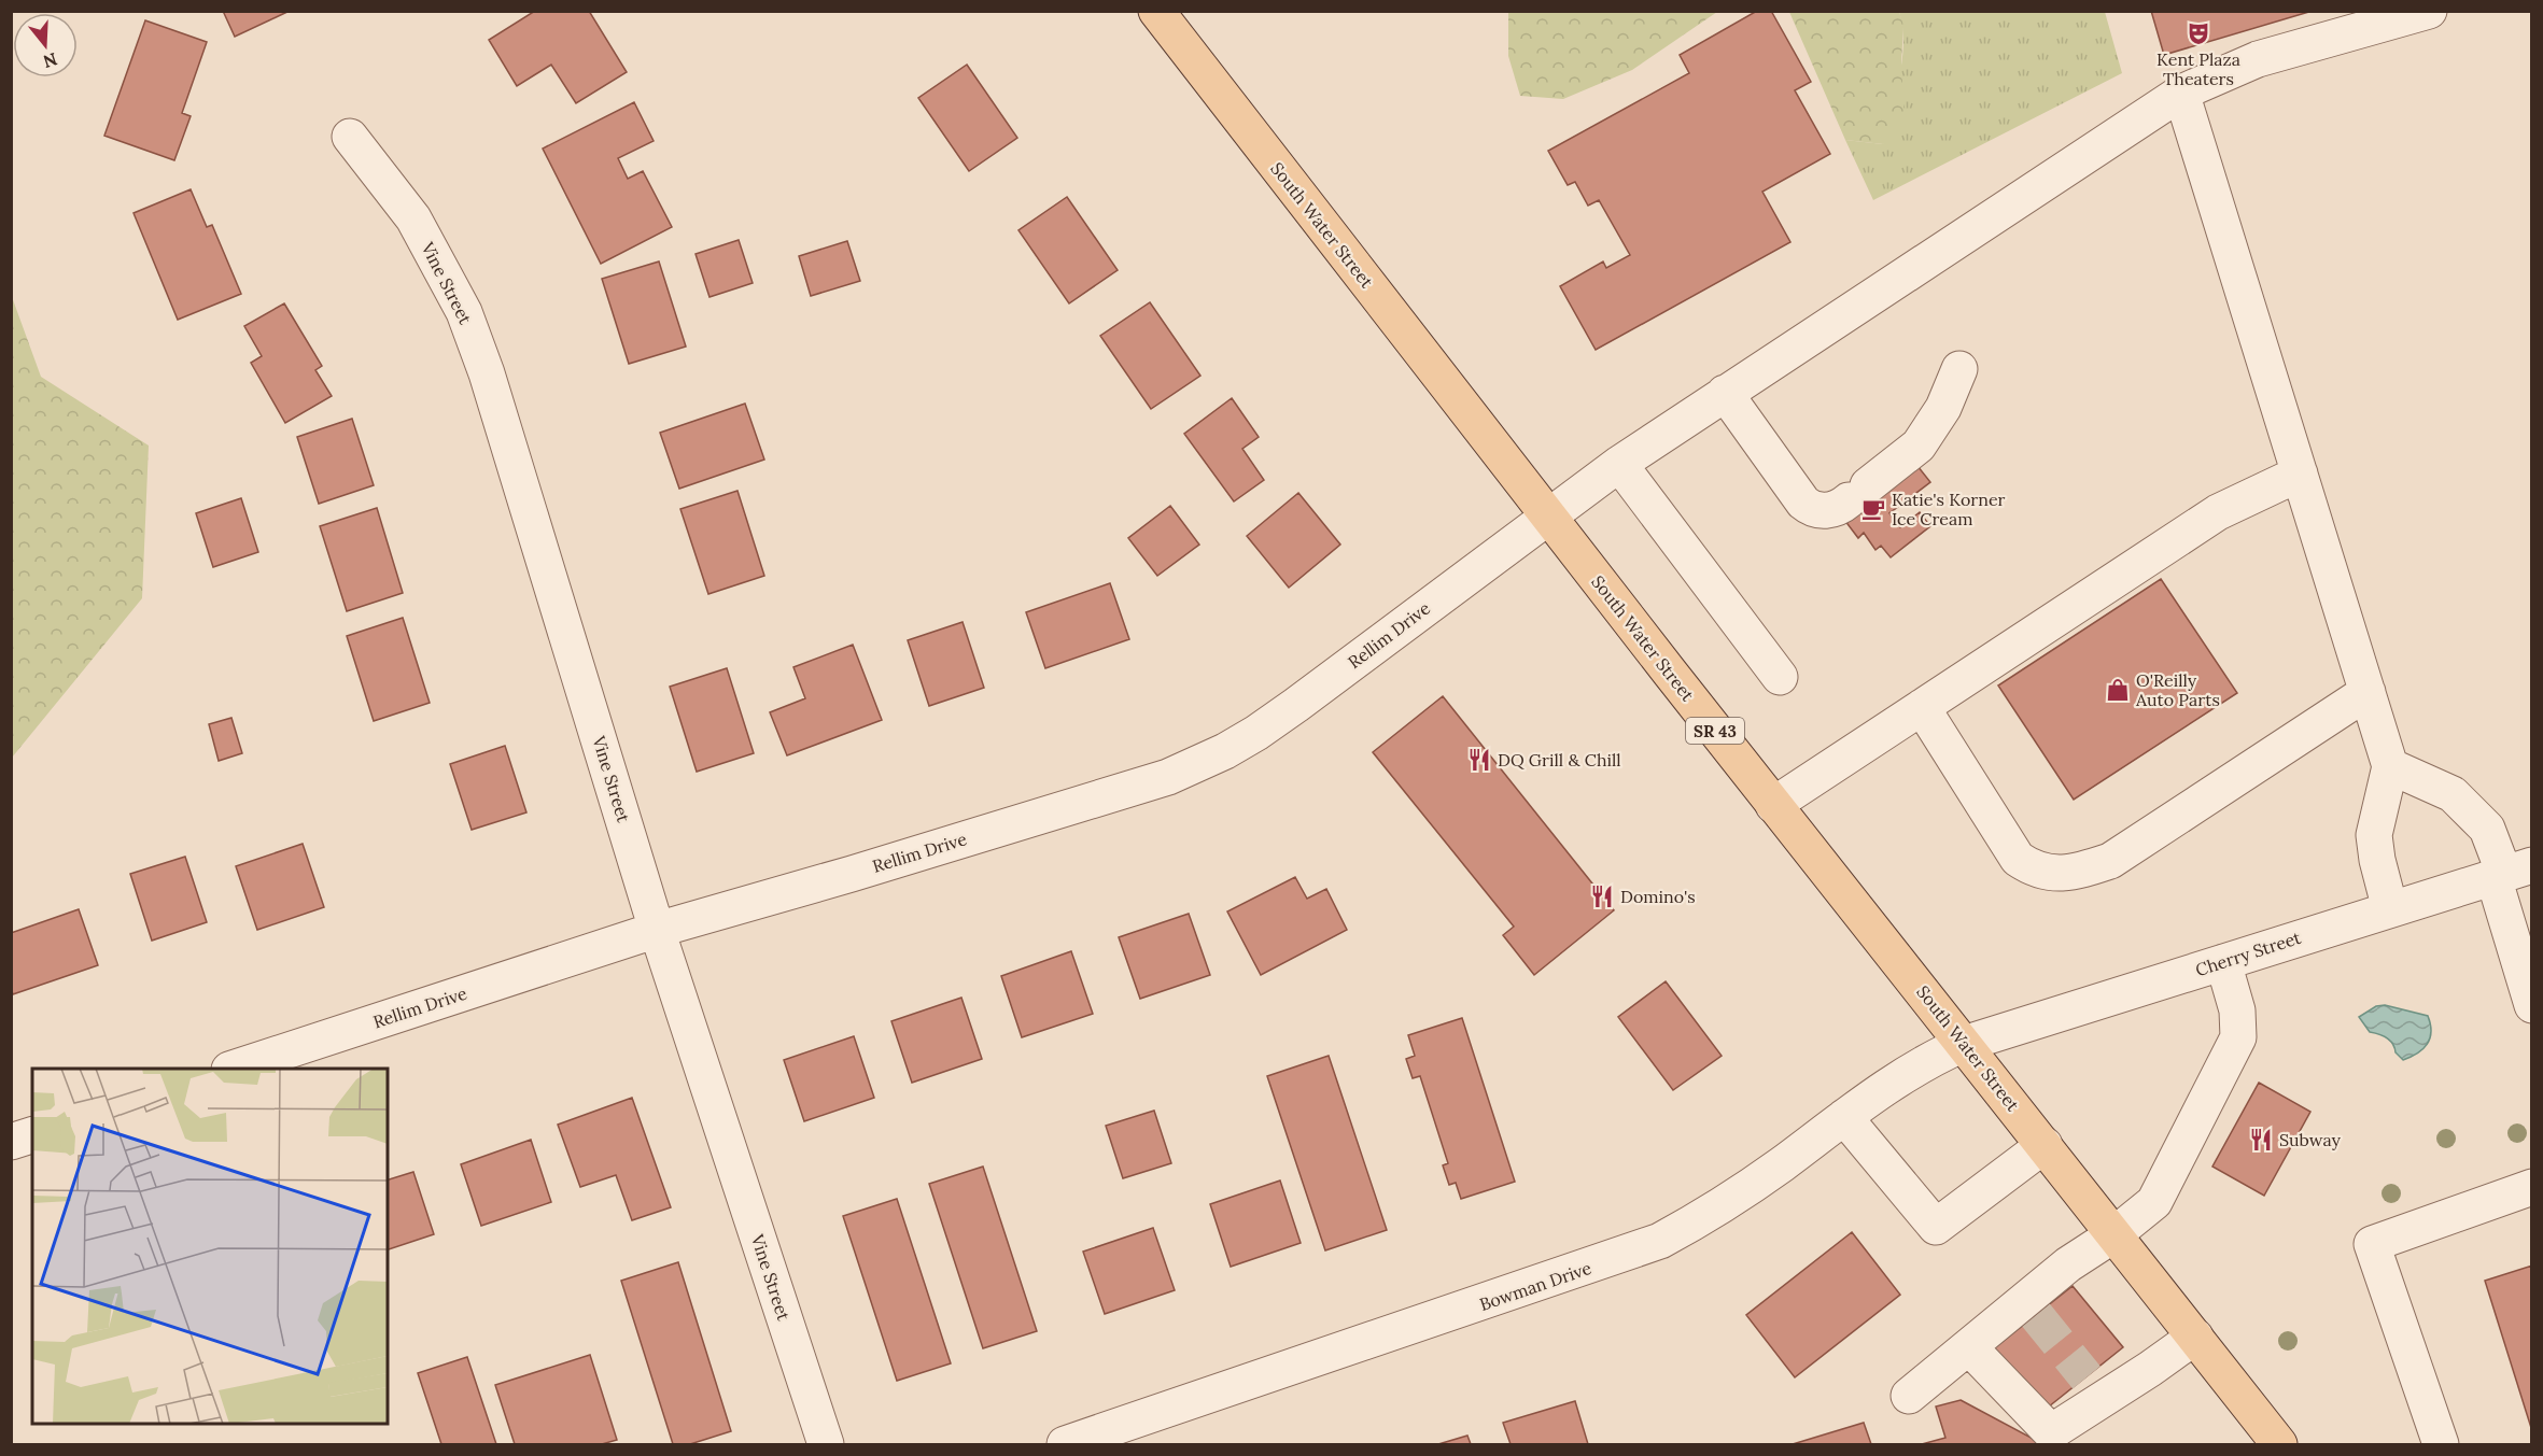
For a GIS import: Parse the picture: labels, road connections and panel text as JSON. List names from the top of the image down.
{
  "streets": {
    "main road": ["South Water Street", "SR 43"],
    "street": [
      "Vine Street",
      "Rellim Drive",
      "Cherry Street",
      "Bowman Drive"
    ]
  },
  "crossings": [
    ["South Water Street", "Rellim Drive"],
    ["South Water Street", "Cherry Street"],
    ["South Water Street", "Bowman Drive"],
    ["Vine Street", "Rellim Drive"],
    ["Cherry Street", "Bowman Drive"]
  ],
  "places": {
    "theatre": ["Kent Plaza Theaters"],
    "cafe": ["Katie's Korner Ice Cream"],
    "shop": ["O'Reilly Auto Parts"],
    "restaurant": ["DQ Grill & Chill", "Domino's", "Subway"]
  },
  "north": "bottom"
}
